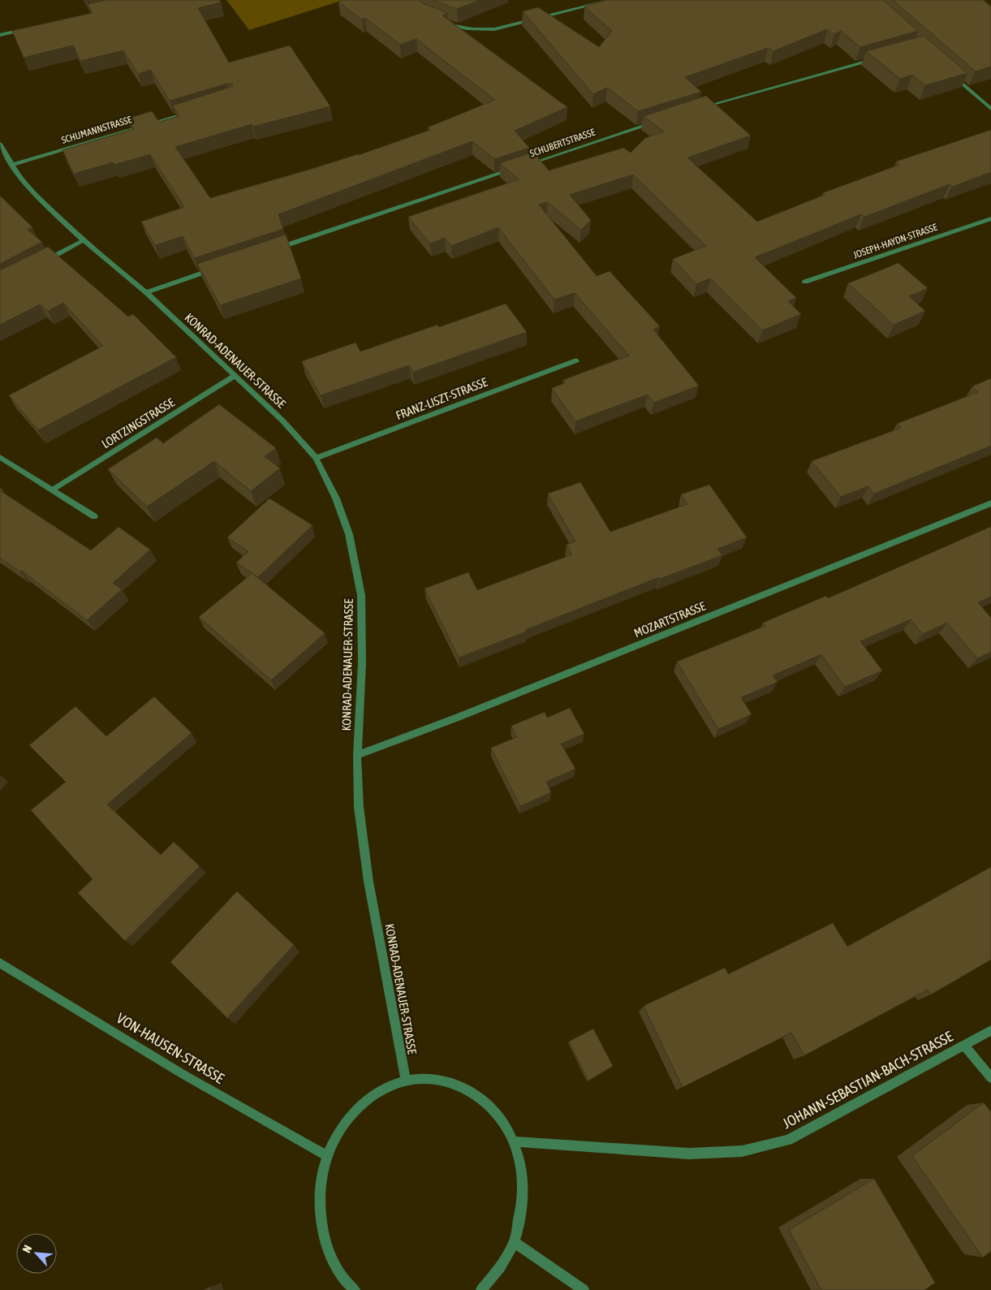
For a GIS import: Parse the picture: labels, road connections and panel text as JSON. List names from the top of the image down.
{
  "streets": {
    "street": [
      "SCHUMANNSTRASSE",
      "SCHUBERTSTRASSE",
      "JOSEPH-HAYDN-STRASSE",
      "KONRAD-ADENAUER-STRASSE",
      "FRANZ-LISZT-STRASSE",
      "LORTZINGSTRASSE",
      "MOZARTSTRASSE",
      "VON-HAUSEN-STRASSE",
      "JOHANN-SEBASTIAN-BACH-STRASSE"
    ]
  },
  "crossings": [
    ["SCHUMANNSTRASSE", "KONRAD-ADENAUER-STRASSE"],
    ["KONRAD-ADENAUER-STRASSE", "FRANZ-LISZT-STRASSE"],
    ["KONRAD-ADENAUER-STRASSE", "LORTZINGSTRASSE"],
    ["KONRAD-ADENAUER-STRASSE", "MOZARTSTRASSE"]
  ],
  "north": "top left"
}
